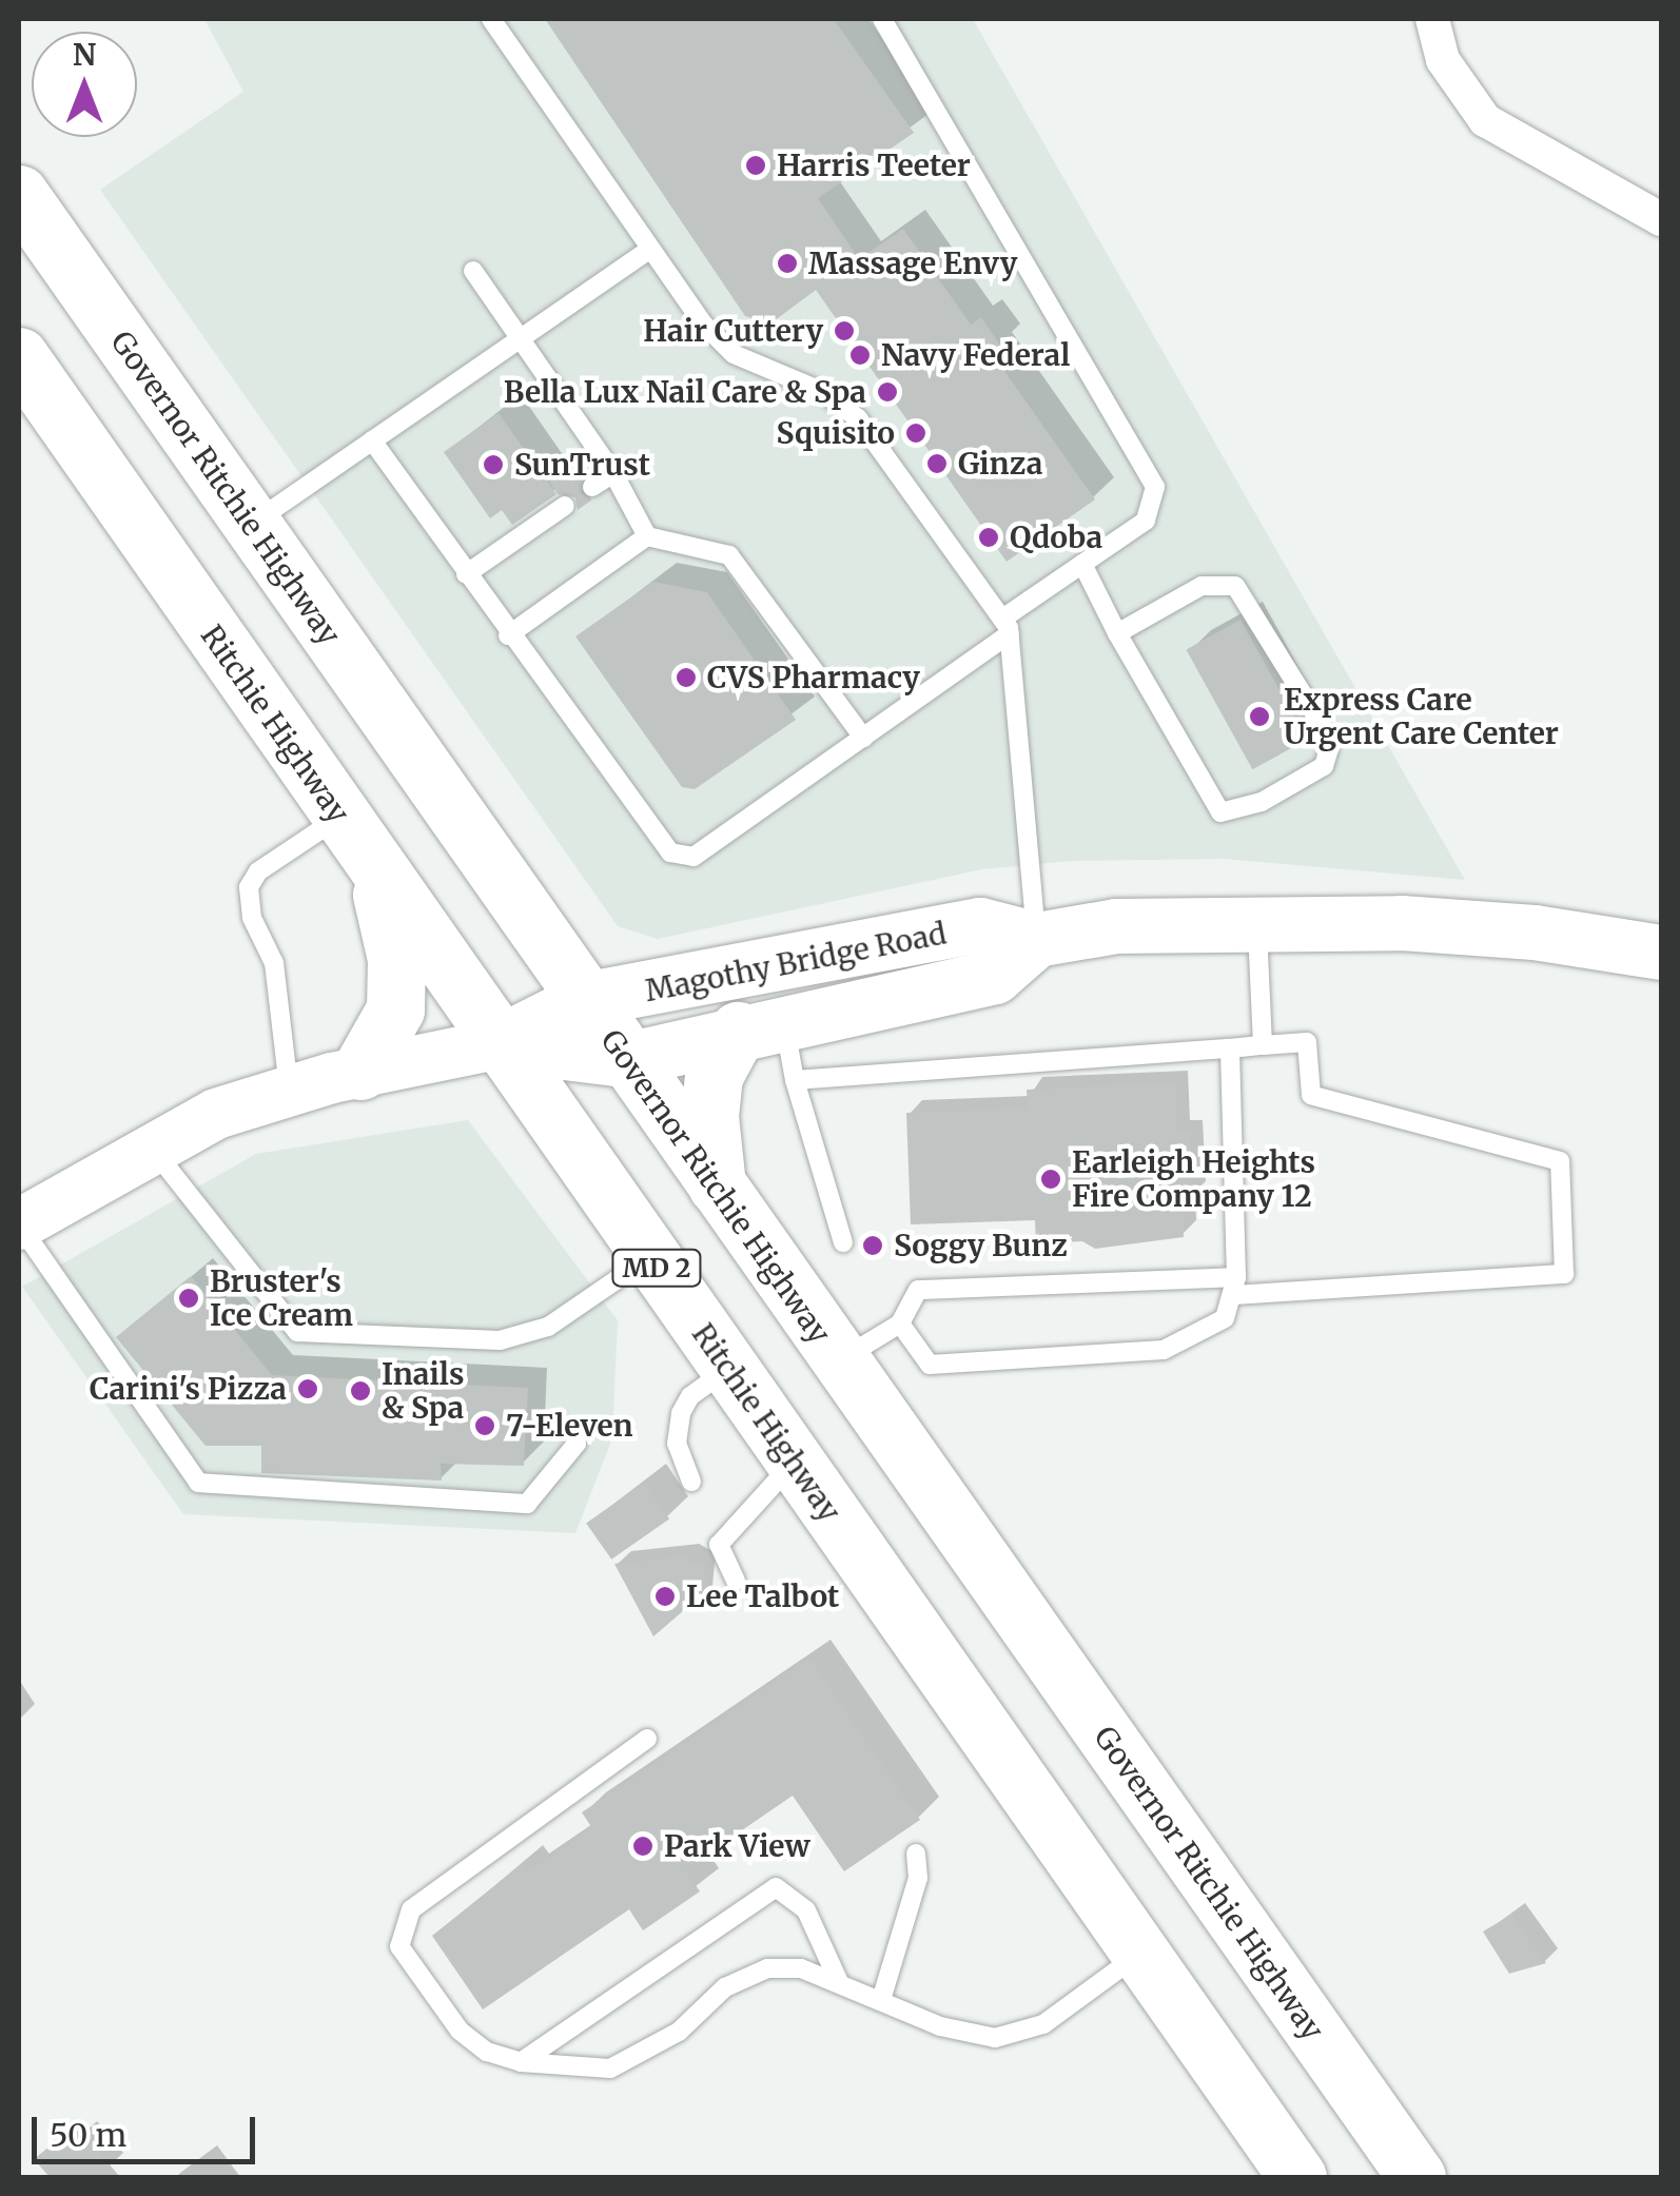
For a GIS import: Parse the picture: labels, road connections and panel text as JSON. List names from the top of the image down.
{
  "streets": {
    "highway": ["Governor Ritchie Highway", "Ritchie Highway", "MD 2"],
    "main road": ["Magothy Bridge Road"]
  },
  "crossings": [
    ["Governor Ritchie Highway", "Magothy Bridge Road"],
    ["Ritchie Highway", "Magothy Bridge Road"]
  ],
  "places": [
    "Harris Teeter",
    "Massage Envy",
    "Hair Cuttery",
    "Navy Federal",
    "Bella Lux Nail Care & Spa",
    "Squisito",
    "Ginza",
    "SunTrust",
    "Qdoba",
    "CVS Pharmacy",
    "Express Care Urgent Care Center",
    "Earleigh Heights Fire Company 12",
    "Soggy Bunz",
    "Bruster's Ice Cream",
    "Carini's Pizza",
    "Inails & Spa",
    "7-Eleven",
    "Lee Talbot",
    "Park View"
  ],
  "scale_bar": "50 m",
  "north": "top"
}
